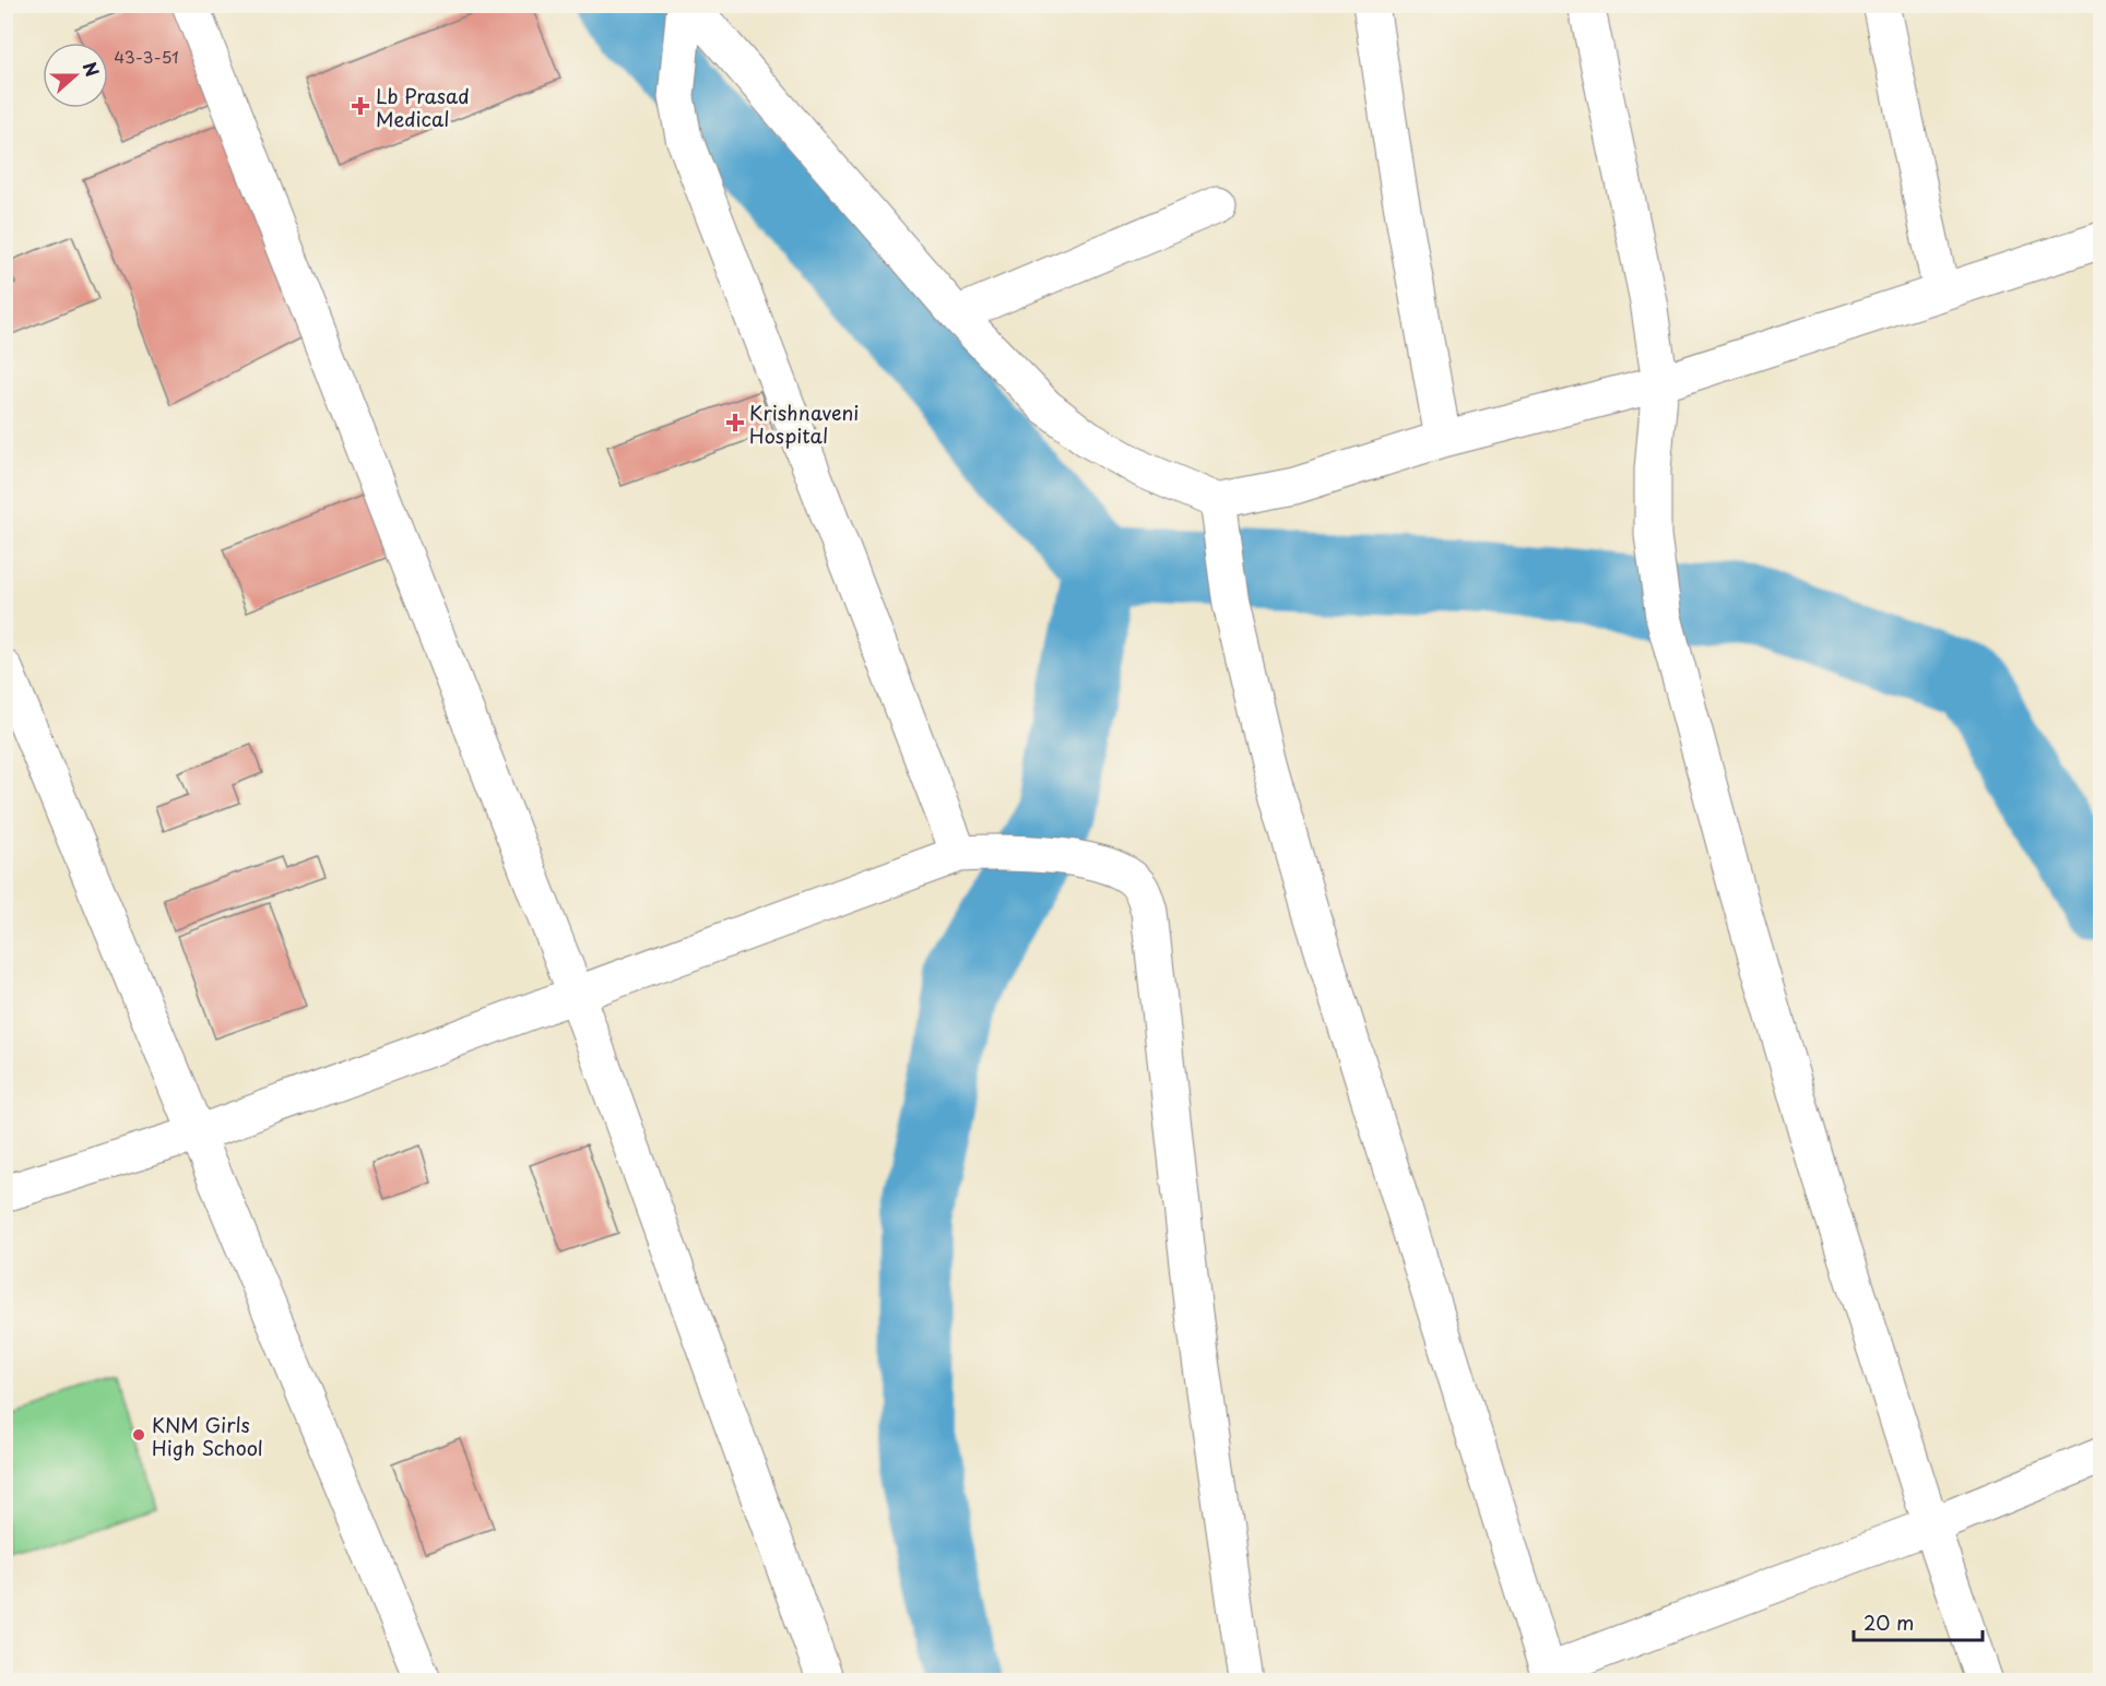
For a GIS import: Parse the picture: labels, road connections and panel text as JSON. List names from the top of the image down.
{
  "places": {
    "health": ["Lb Prasad Medical", "Krishnaveni Hospital"],
    "other": ["KNM Girls High School"]
  },
  "house_numbers": ["43-3-51"],
  "scale_bar": "20 m",
  "north": "right"
}
